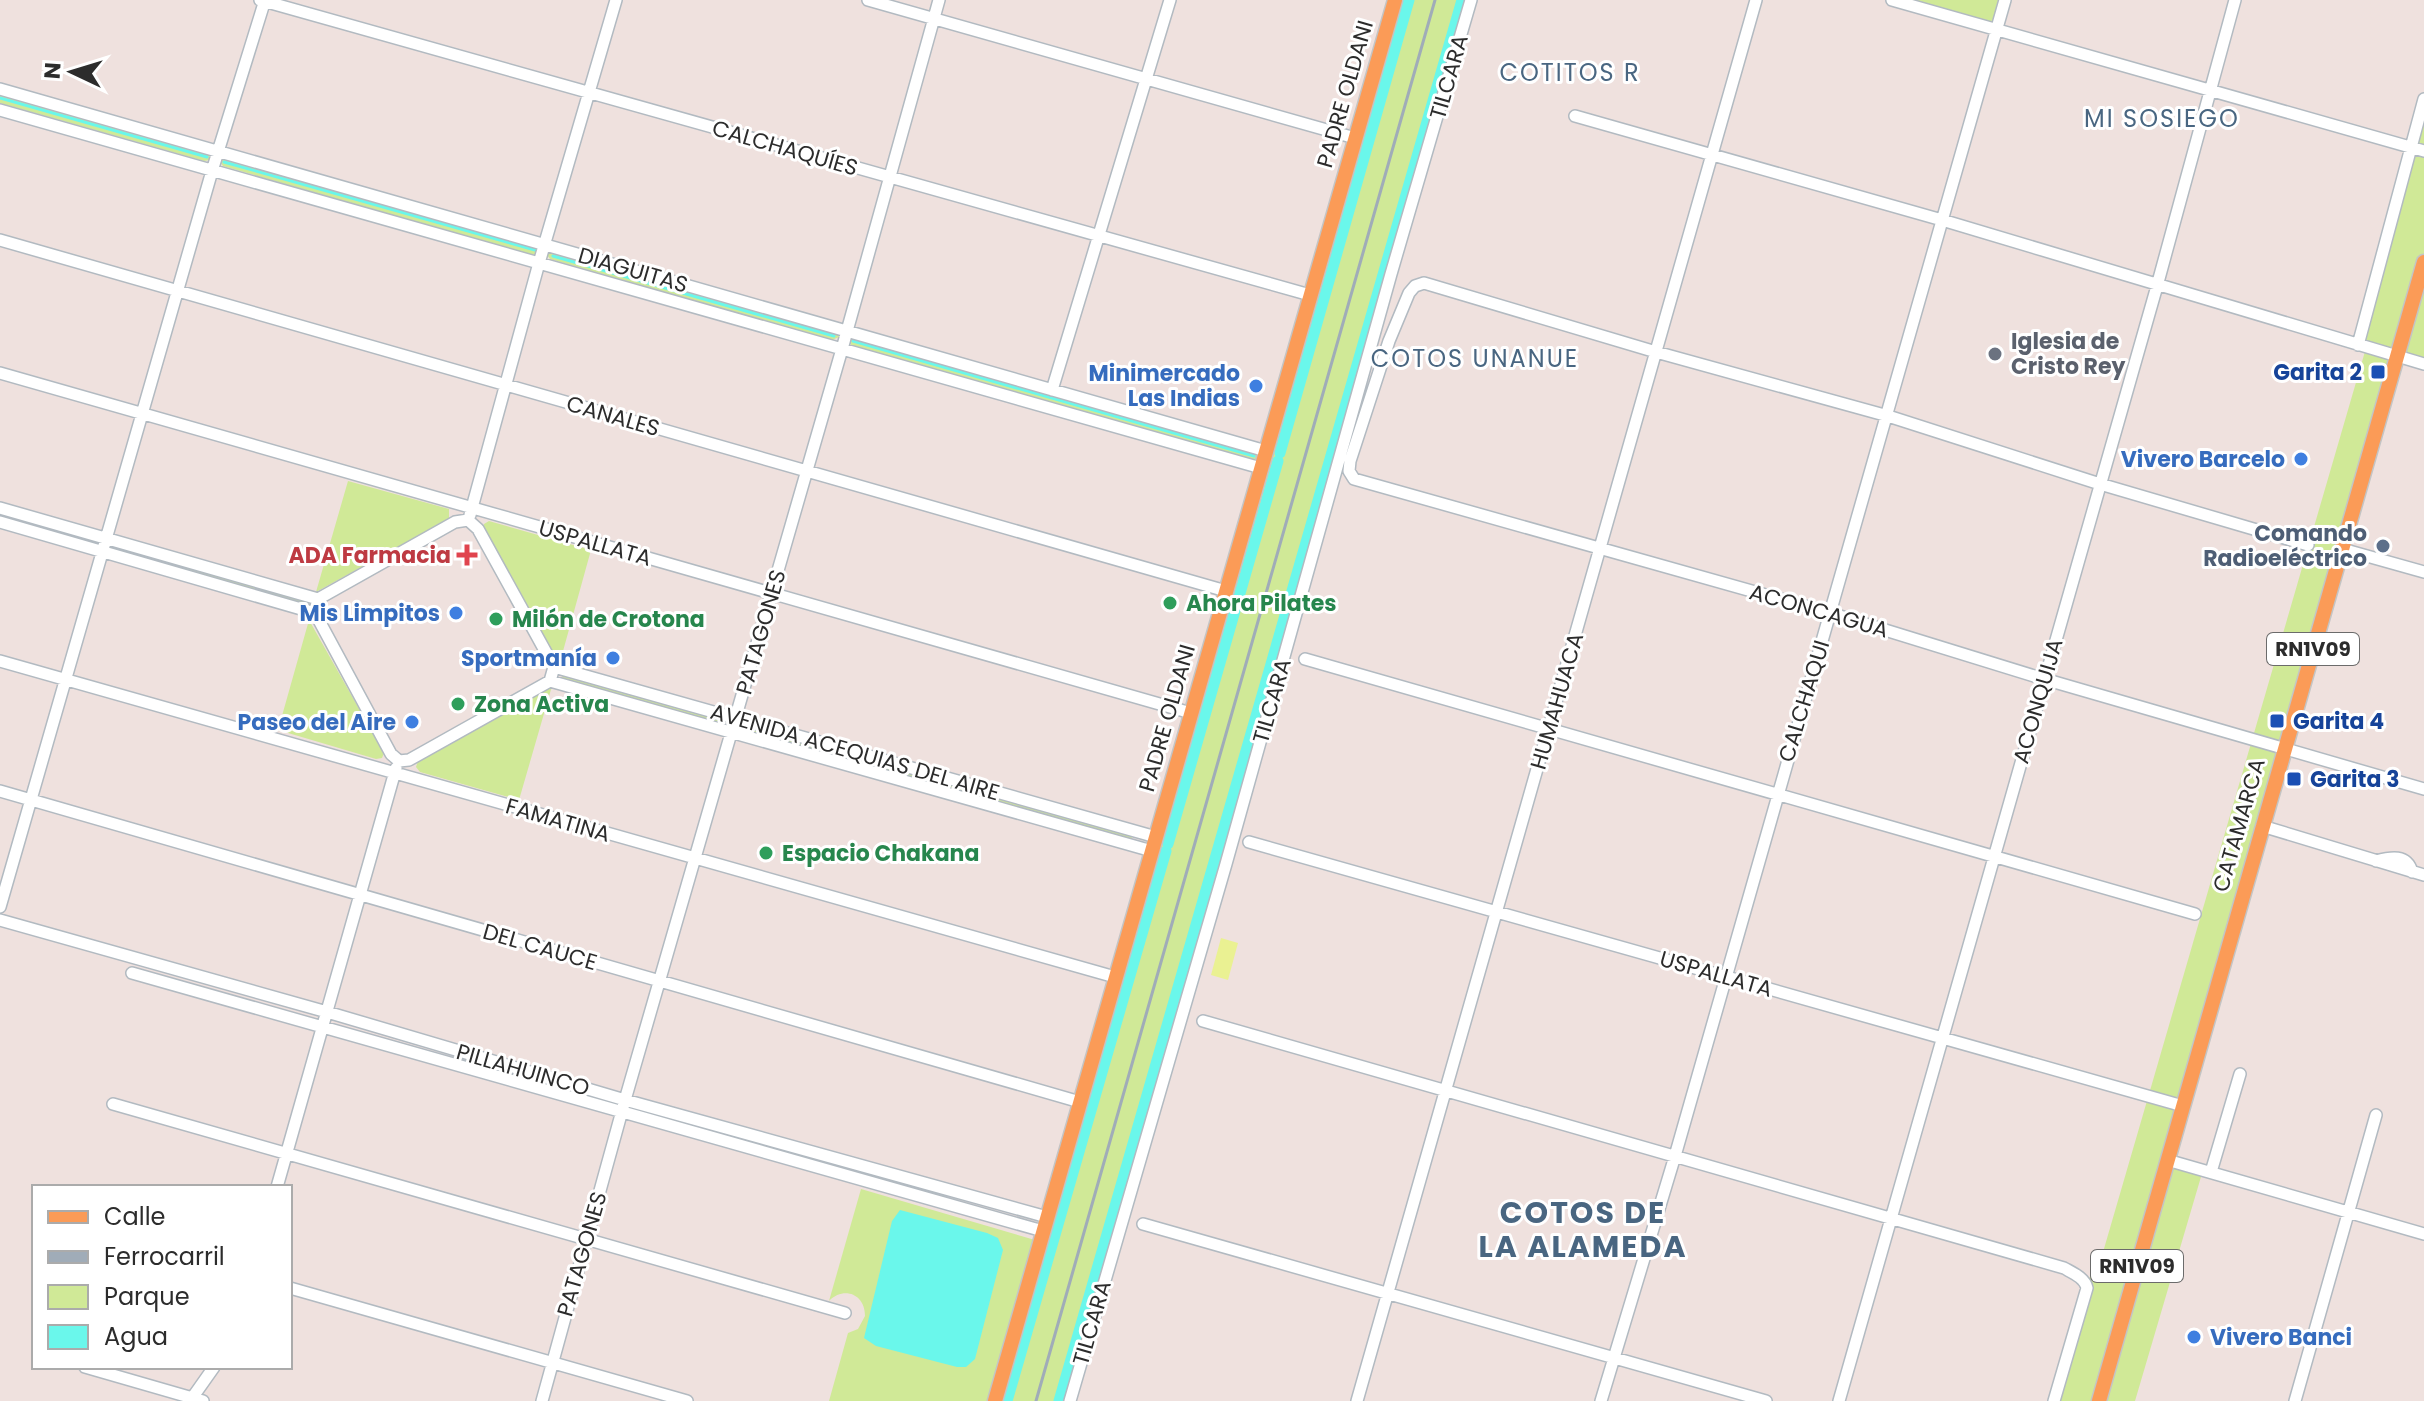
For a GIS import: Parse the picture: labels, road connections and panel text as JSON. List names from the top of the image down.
{
  "streets": {
    "main road": ["PADRE OLDANI", "RN1V09", "CATAMARCA"],
    "street": [
      "TILCARA",
      "CALCHAQUÍES",
      "DIAGUITAS",
      "CANALES",
      "USPALLATA",
      "ACONCAGUA",
      "PATAGONES",
      "HUMAHUACA",
      "CALCHAQUI",
      "ACONQUIJA",
      "AVENIDA ACEQUIAS DEL AIRE",
      "FAMATINA",
      "DEL CAUCE",
      "PILLAHUINCO"
    ]
  },
  "crossings": [
    ["PADRE OLDANI", "CALCHAQUÍES"],
    ["PADRE OLDANI", "DIAGUITAS"],
    ["PADRE OLDANI", "CANALES"],
    ["PADRE OLDANI", "USPALLATA"],
    ["PADRE OLDANI", "AVENIDA ACEQUIAS DEL AIRE"],
    ["PADRE OLDANI", "FAMATINA"],
    ["PADRE OLDANI", "DEL CAUCE"],
    ["PADRE OLDANI", "PILLAHUINCO"],
    ["CALCHAQUÍES", "PATAGONES"],
    ["DIAGUITAS", "PATAGONES"],
    ["CANALES", "PATAGONES"],
    ["USPALLATA", "PATAGONES"],
    ["USPALLATA", "HUMAHUACA"],
    ["USPALLATA", "CALCHAQUI"],
    ["USPALLATA", "ACONQUIJA"],
    ["USPALLATA", "CATAMARCA"],
    ["ACONCAGUA", "HUMAHUACA"],
    ["ACONCAGUA", "CALCHAQUI"],
    ["ACONCAGUA", "ACONQUIJA"],
    ["ACONCAGUA", "CATAMARCA"],
    ["PATAGONES", "AVENIDA ACEQUIAS DEL AIRE"],
    ["PATAGONES", "FAMATINA"],
    ["PATAGONES", "DEL CAUCE"],
    ["PATAGONES", "PILLAHUINCO"]
  ],
  "districts": [
    "COTITOS R",
    "MI SOSIEGO",
    "COTOS UNANUE",
    "COTOS DE LA ALAMEDA"
  ],
  "places": {
    "other": [
      "Iglesia de Cristo Rey",
      "Minimercado Las Indias",
      "Vivero Barcelo",
      "Comando Radioeléctrico",
      "Ahora Pilates",
      "Mis Limpitos",
      "Milón de Crotona",
      "Sportmanía",
      "Zona Activa",
      "Paseo del Aire",
      "Espacio Chakana",
      "Vivero Banci"
    ],
    "transit": ["Garita 2", "Garita 4", "Garita 3"],
    "health": ["ADA Farmacia"]
  },
  "legend": [
    "Calle",
    "Ferrocarril",
    "Parque",
    "Agua"
  ],
  "north": "left"
}
